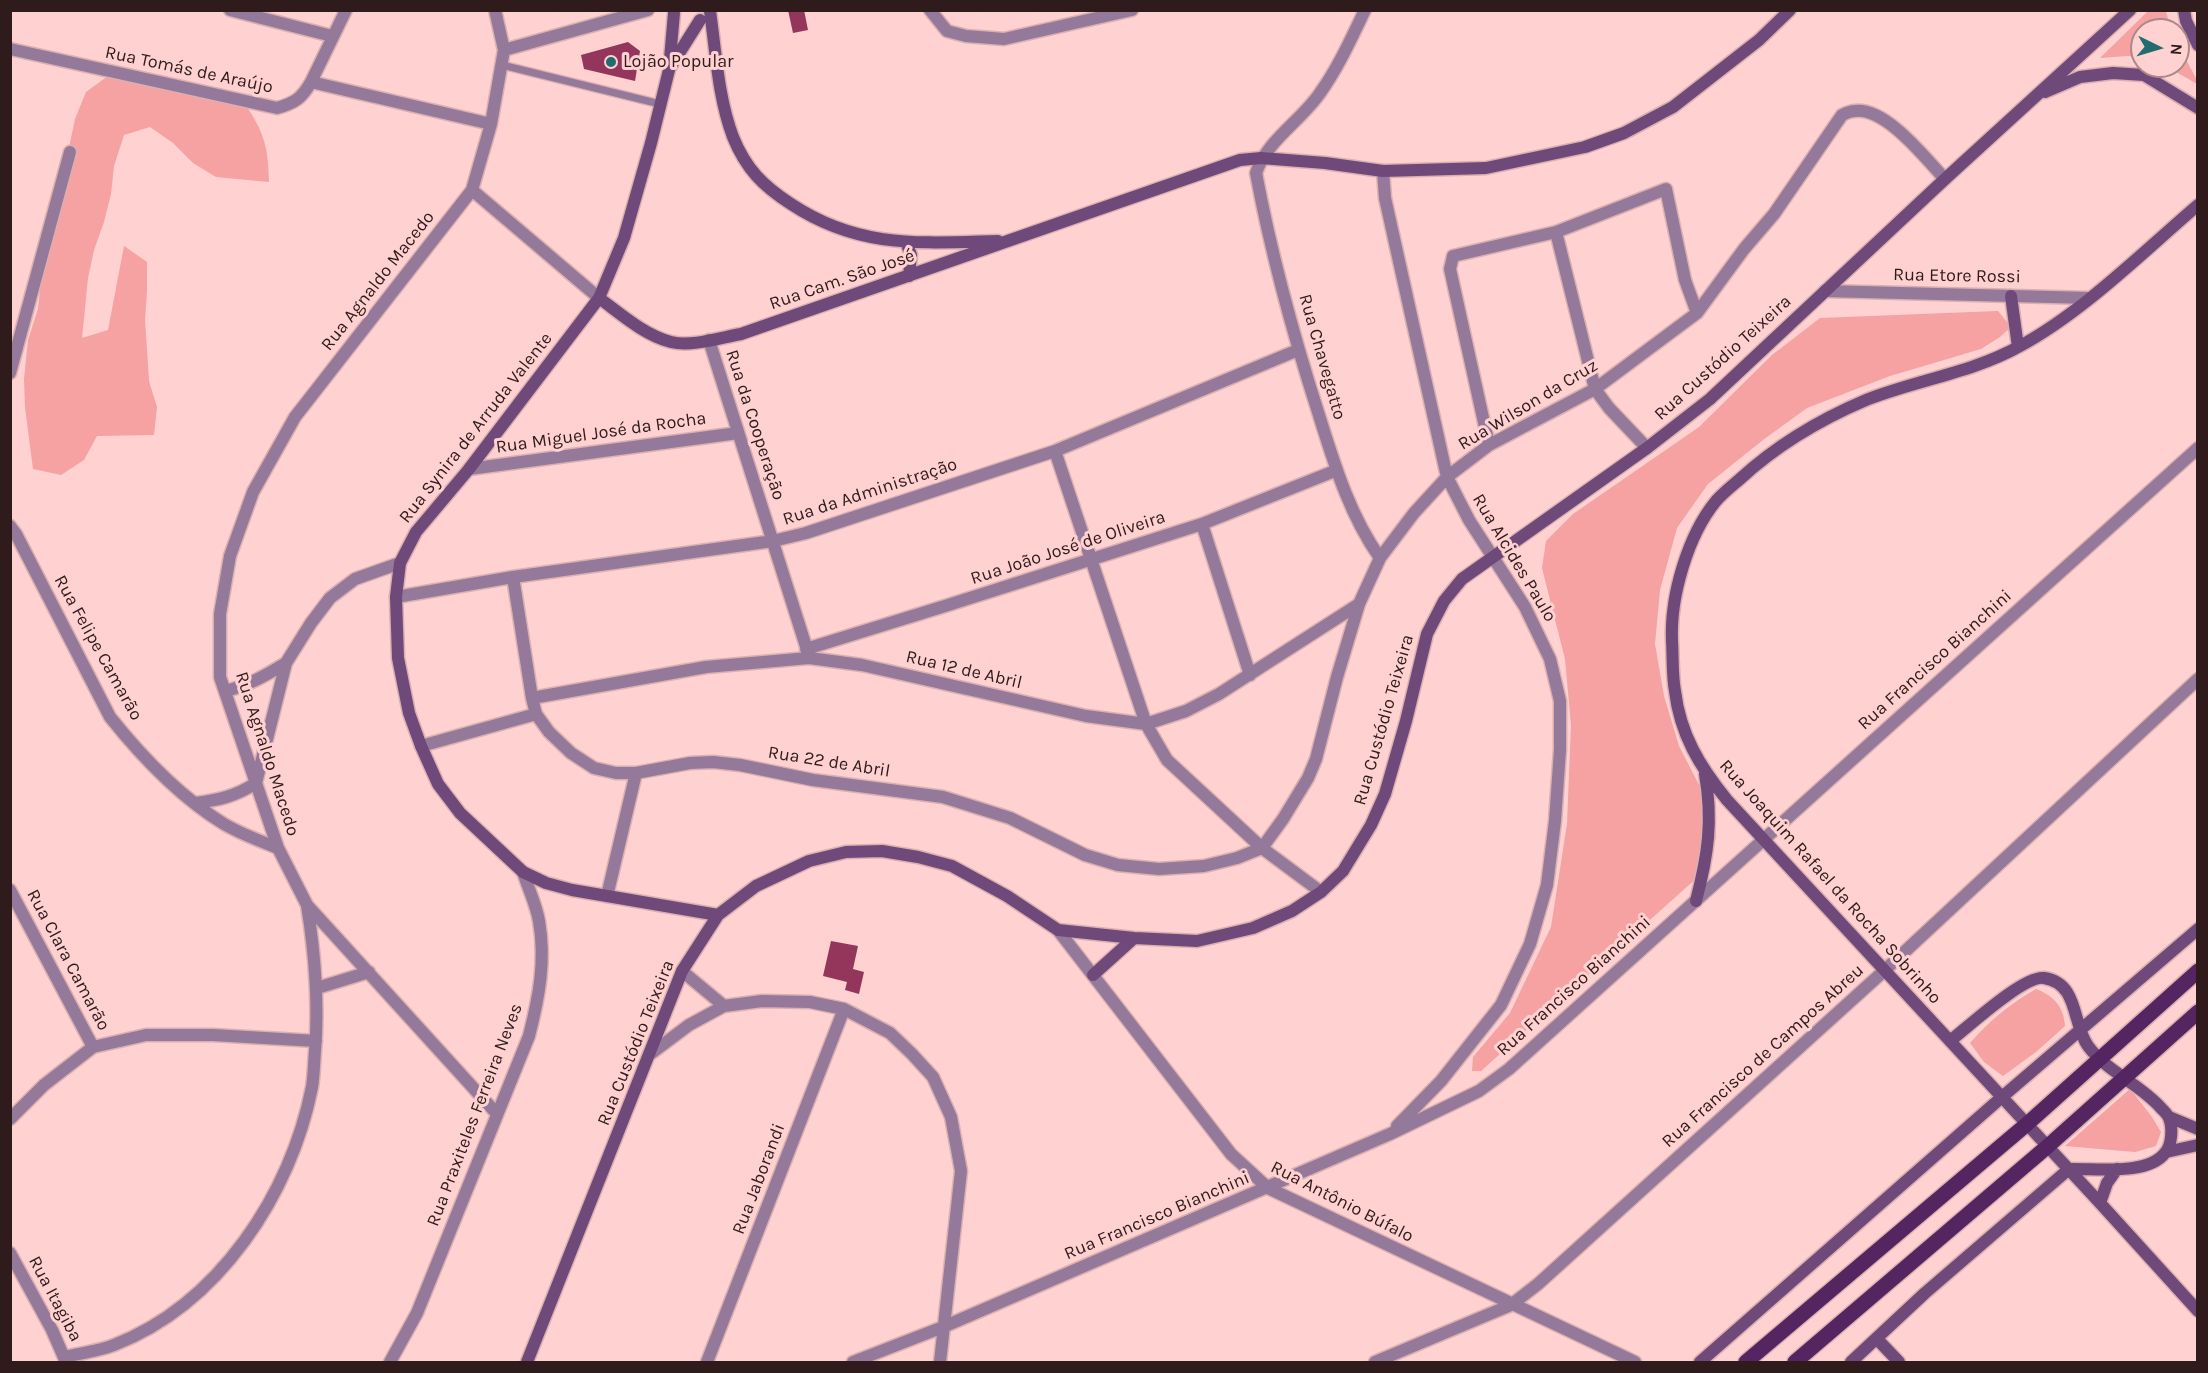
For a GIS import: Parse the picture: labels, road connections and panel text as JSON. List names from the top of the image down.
{
  "streets": {
    "street": [
      "Rua Tomás de Araújo",
      "Rua Etore Rossi",
      "Rua Cam. São José",
      "Rua Agnaldo Macedo",
      "Rua Chavegatto",
      "Rua Custódio Teixeira",
      "Rua Wilson da Cruz",
      "Rua da Cooperação",
      "Rua Synira de Arruda Valente",
      "Rua Miguel José da Rocha",
      "Rua da Administração",
      "Rua João José de Oliveira",
      "Rua Alcides Paulo",
      "Rua Felipe Camarão",
      "Rua Francisco Bianchini",
      "Rua 12 de Abril",
      "Rua 22 de Abril",
      "Rua Joaquim Rafael da Rocha Sobrinho",
      "Rua Clara Camarão",
      "Rua Francisco de Campos Abreu",
      "Rua Praxiteles Ferreira Neves",
      "Rua Jaborandi",
      "Rua Antônio Búfalo",
      "Rua Itagiba"
    ]
  },
  "crossings": [
    ["Rua Etore Rossi", "Rua Custódio Teixeira"],
    ["Rua Etore Rossi", "Rua Joaquim Rafael da Rocha Sobrinho"],
    ["Rua Cam. São José", "Rua Agnaldo Macedo"],
    ["Rua Cam. São José", "Rua Chavegatto"],
    ["Rua Cam. São José", "Rua da Cooperação"],
    ["Rua Cam. São José", "Rua Synira de Arruda Valente"],
    ["Rua Agnaldo Macedo", "Rua Felipe Camarão"],
    ["Rua Agnaldo Macedo", "Rua Praxiteles Ferreira Neves"],
    ["Rua Chavegatto", "Rua Wilson da Cruz"],
    ["Rua Chavegatto", "Rua da Administração"],
    ["Rua Chavegatto", "Rua João José de Oliveira"],
    ["Rua Custódio Teixeira", "Rua Wilson da Cruz"],
    ["Rua Custódio Teixeira", "Rua Synira de Arruda Valente"],
    ["Rua Custódio Teixeira", "Rua Alcides Paulo"],
    ["Rua Custódio Teixeira", "Rua Antônio Búfalo"],
    ["Rua Wilson da Cruz", "Rua Alcides Paulo"],
    ["Rua Wilson da Cruz", "Rua 12 de Abril"],
    ["Rua Wilson da Cruz", "Rua 22 de Abril"],
    ["Rua da Cooperação", "Rua Miguel José da Rocha"],
    ["Rua da Cooperação", "Rua da Administração"],
    ["Rua da Cooperação", "Rua João José de Oliveira"],
    ["Rua da Cooperação", "Rua 12 de Abril"],
    ["Rua Synira de Arruda Valente", "Rua Miguel José da Rocha"],
    ["Rua Synira de Arruda Valente", "Rua da Administração"],
    ["Rua Synira de Arruda Valente", "Rua Praxiteles Ferreira Neves"],
    ["Rua da Administração", "Rua 22 de Abril"],
    ["Rua João José de Oliveira", "Rua 12 de Abril"],
    ["Rua Alcides Paulo", "Rua Francisco Bianchini"],
    ["Rua Francisco Bianchini", "Rua Joaquim Rafael da Rocha Sobrinho"],
    ["Rua Francisco Bianchini", "Rua Antônio Búfalo"],
    ["Rua 12 de Abril", "Rua 22 de Abril"],
    ["Rua Joaquim Rafael da Rocha Sobrinho", "Rua Francisco de Campos Abreu"],
    ["Rua Francisco de Campos Abreu", "Rua Antônio Búfalo"]
  ],
  "places": ["Lojão Popular"],
  "north": "right"
}
